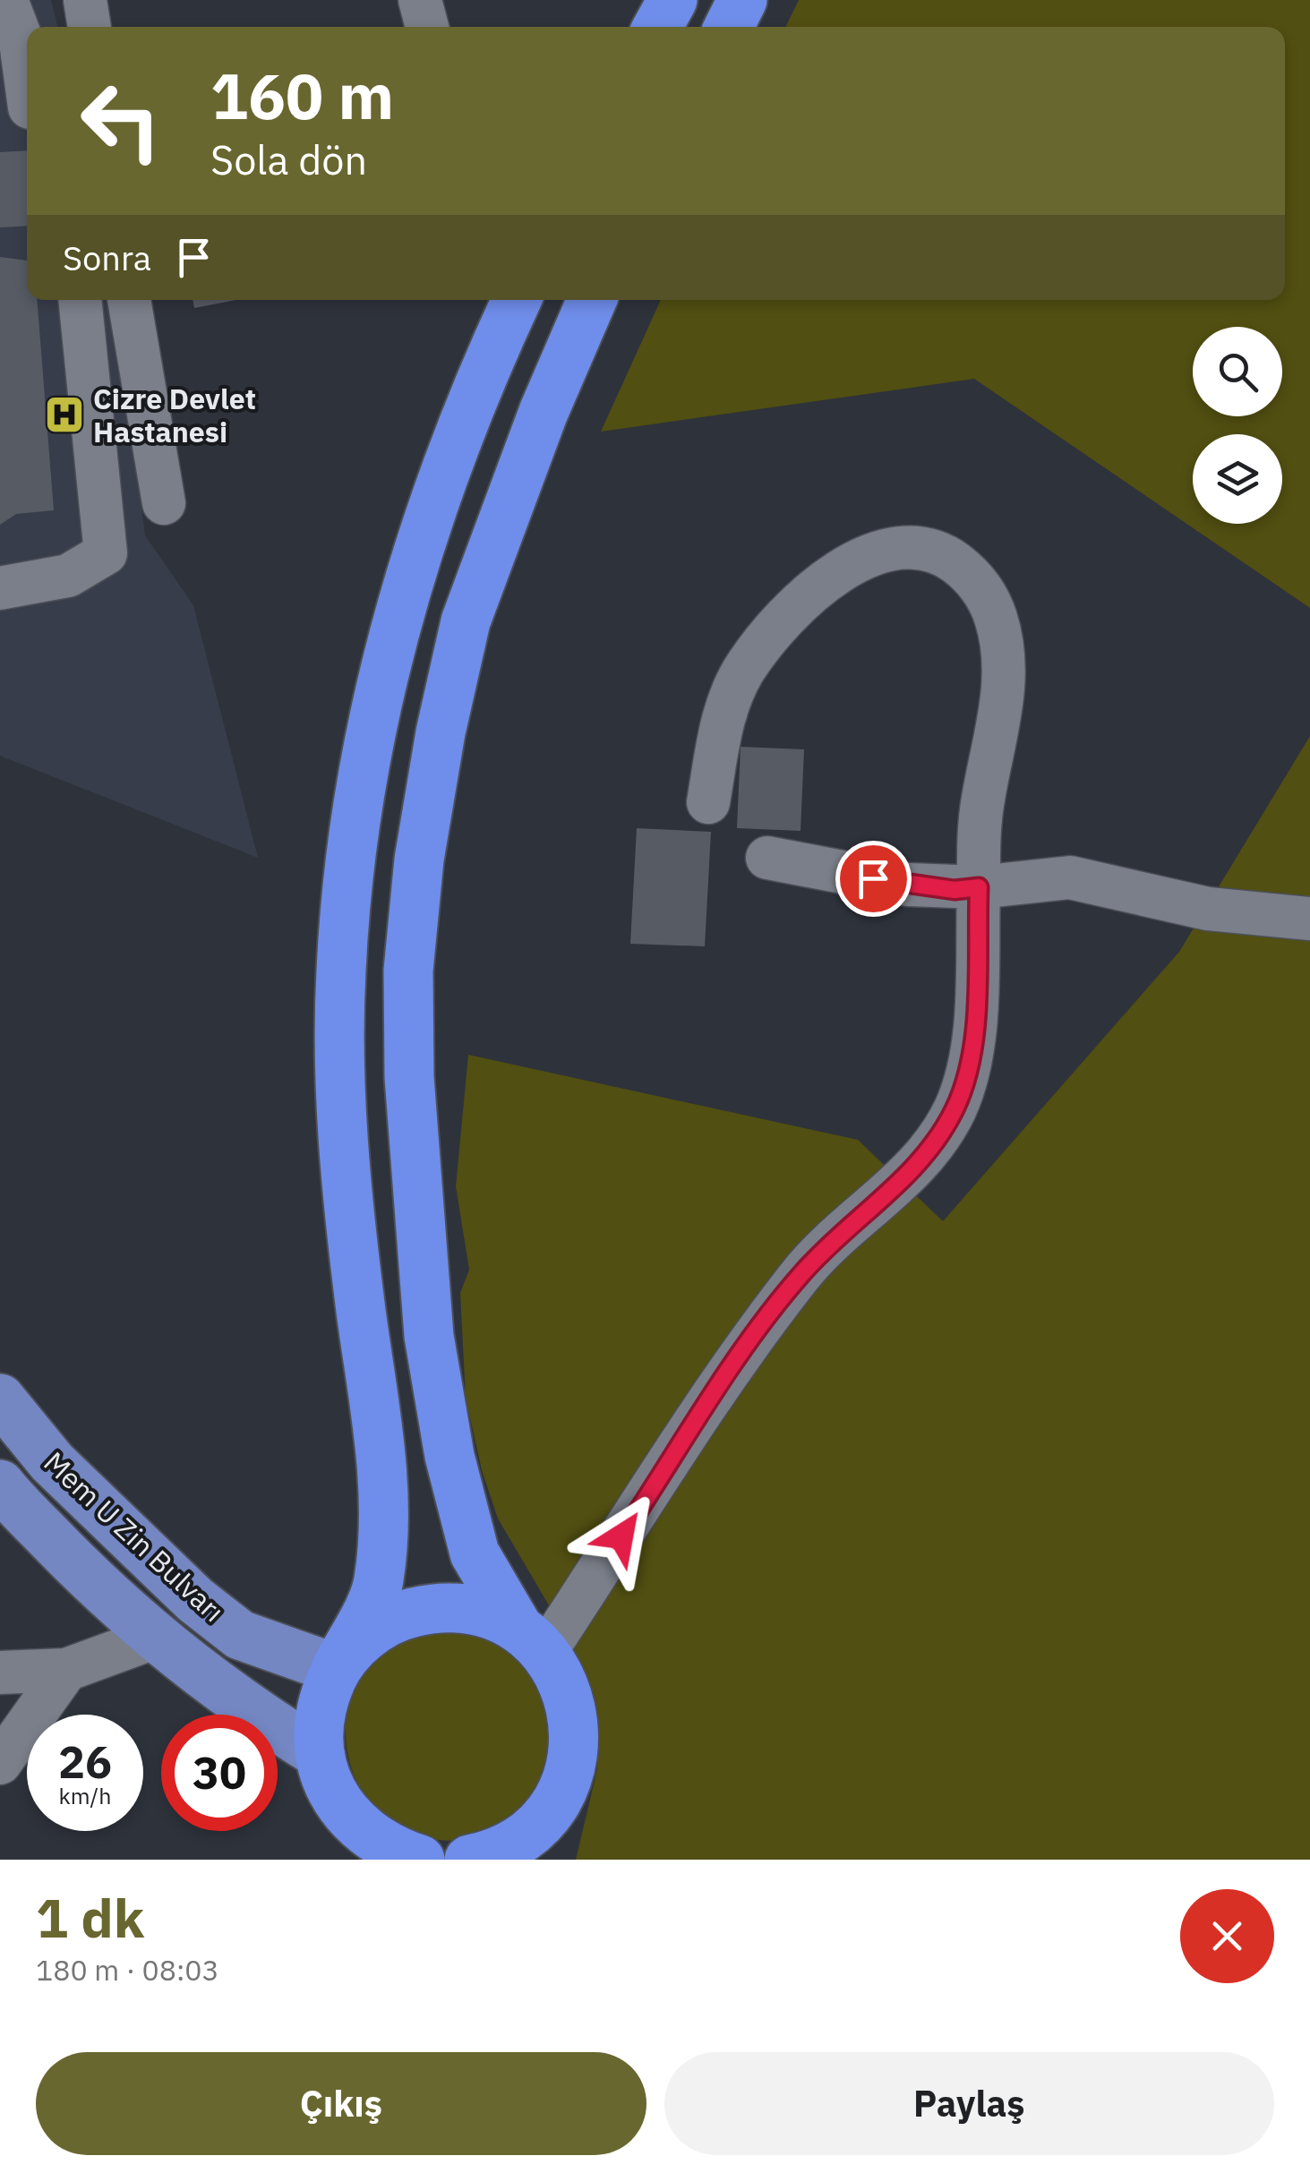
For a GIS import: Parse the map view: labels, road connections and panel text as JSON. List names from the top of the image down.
{
  "streets": {
    "main road": ["Mem U Zin Bulvarı"]
  },
  "places": {
    "hospital": ["Cizre Devlet Hastanesi"]
  },
  "page": {
    "turn": ["160 m", "Sola dön"],
    "then": "Sonra",
    "speed": "26 km/h",
    "limit": "30",
    "heading": ["1 dk", "180 m · 08:03"],
    "buttons": ["Çıkış", "Paylaş"]
  }
}
